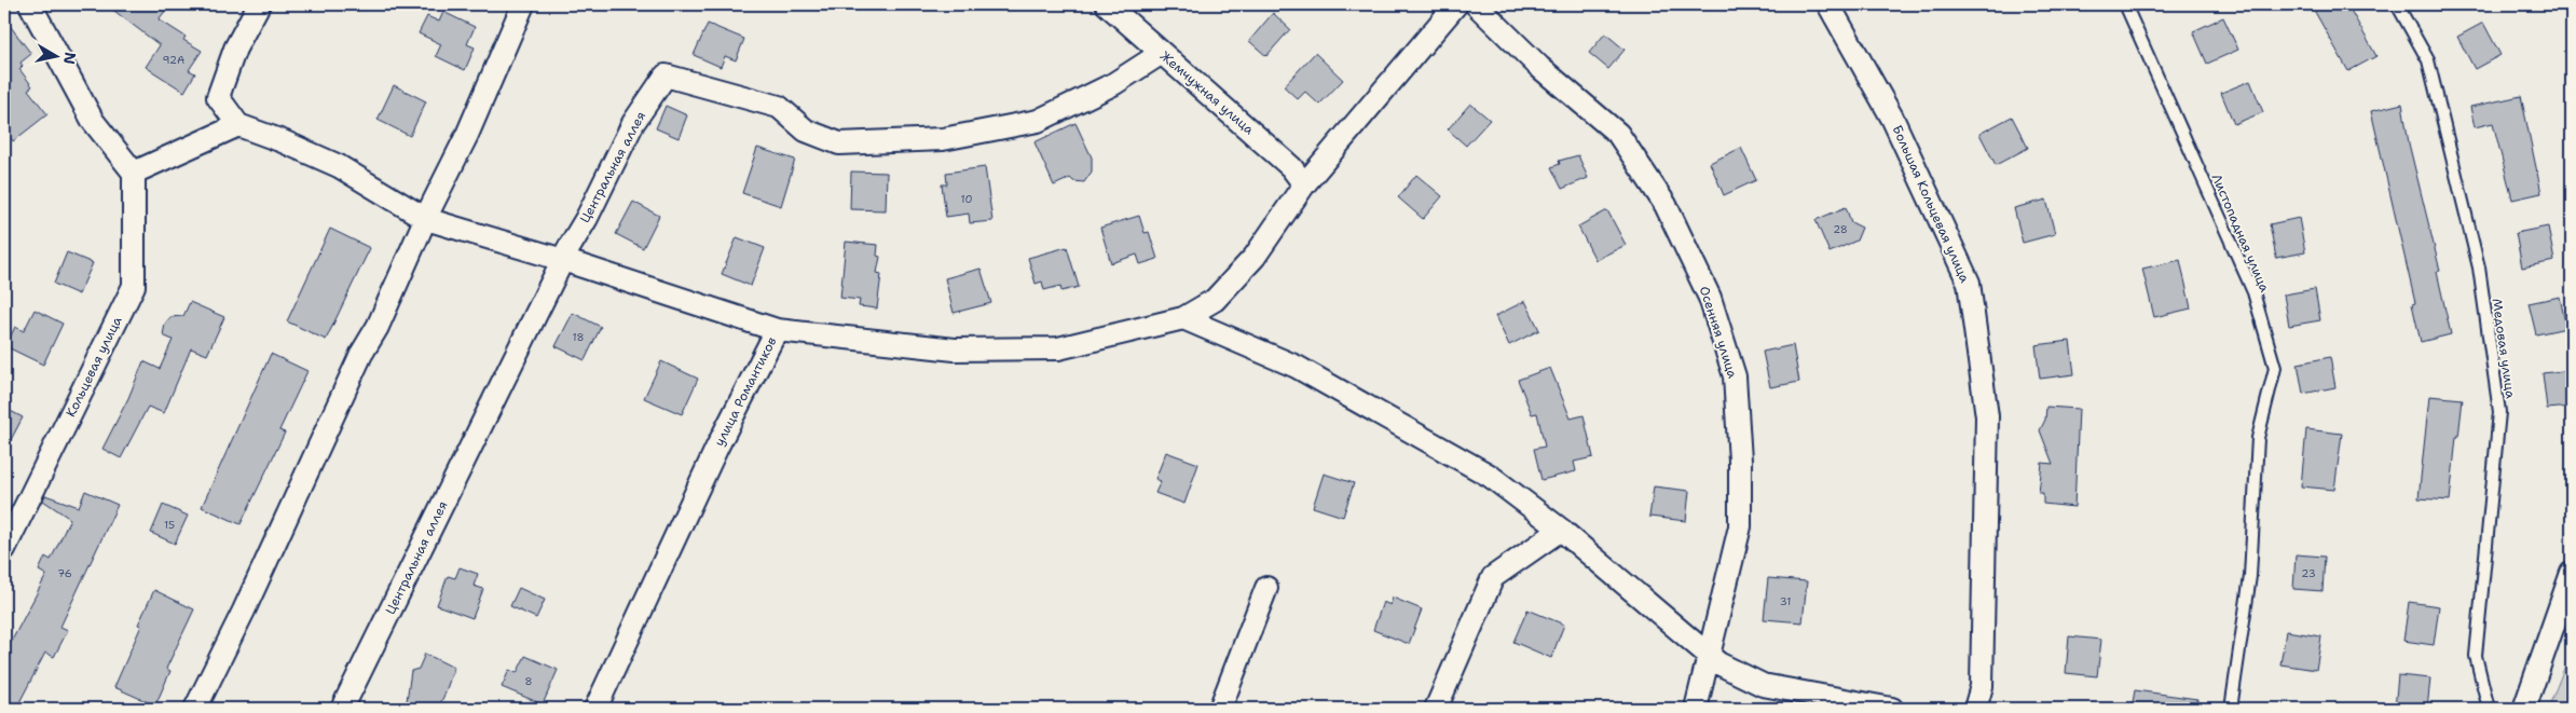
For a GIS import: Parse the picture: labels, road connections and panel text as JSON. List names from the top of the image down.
{
  "streets": {
    "street": [
      "Жемчужная улица",
      "Центральная аллея",
      "Большая Кольцевая улица",
      "Осенняя улица",
      "Кольцевая улица",
      "улица Романтиков"
    ],
    "lane": ["Листопадная улица", "Медовая улица"]
  },
  "crossings": [
    ["Жемчужная улица", "Центральная аллея"],
    ["Жемчужная улица", "улица Романтиков"]
  ],
  "house_numbers": [
    "92А",
    "10",
    "28",
    "18",
    "15",
    "76",
    "23",
    "31",
    "8"
  ],
  "north": "right"
}
